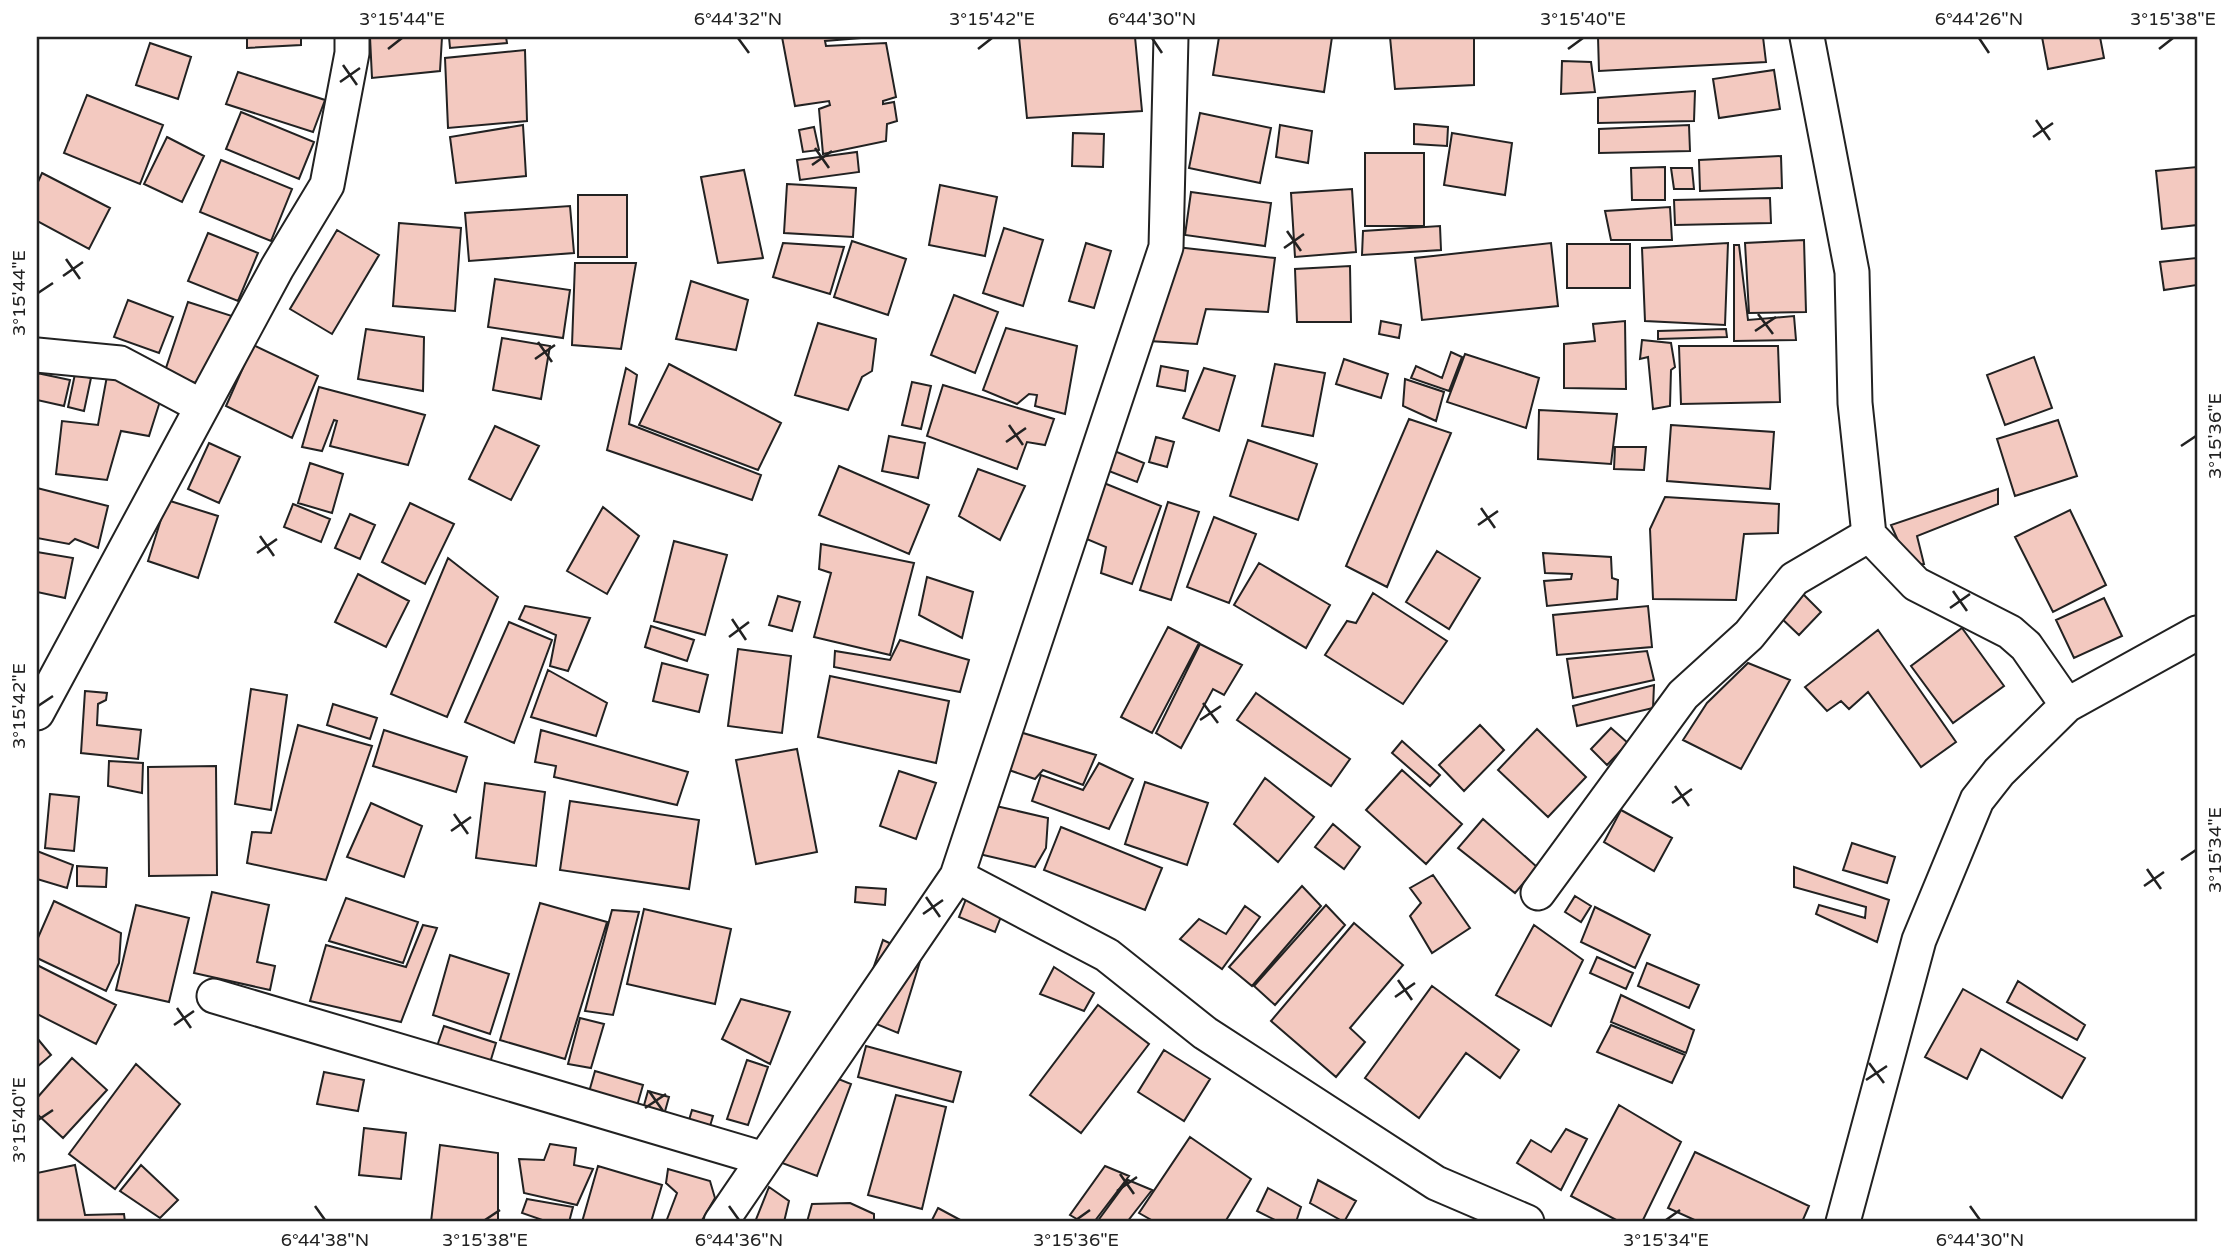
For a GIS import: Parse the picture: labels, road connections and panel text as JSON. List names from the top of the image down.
{
  "coordinates": [
    "3°15'44\"E",
    "6°44'32\"N",
    "3°15'42\"E",
    "6°44'30\"N",
    "3°15'40\"E",
    "6°44'26\"N",
    "3°15'38\"E",
    "3°15'36\"E",
    "3°15'34\"E",
    "6°44'38\"N",
    "6°44'36\"N"
  ]
}
